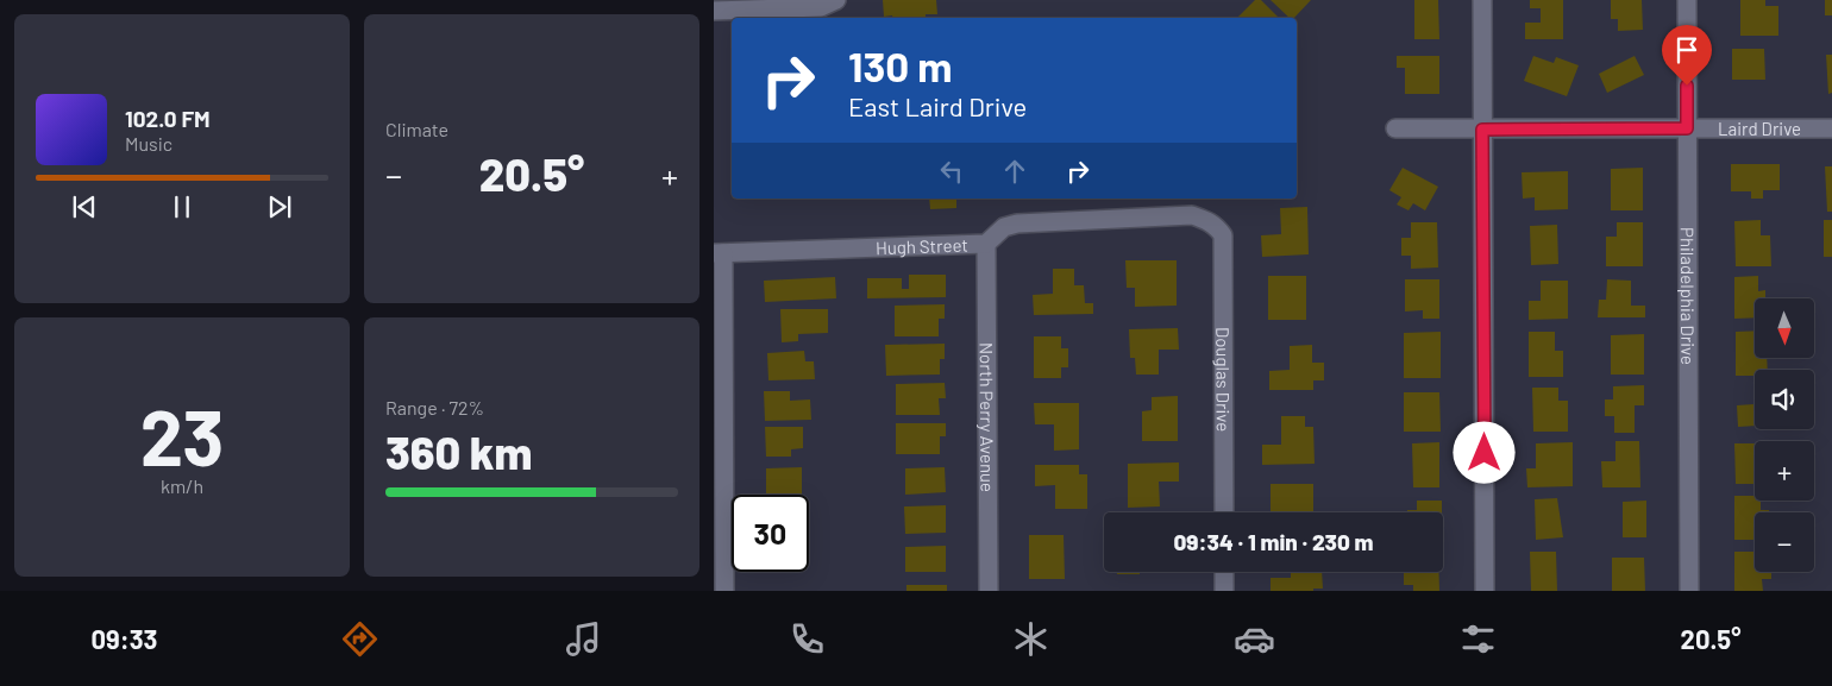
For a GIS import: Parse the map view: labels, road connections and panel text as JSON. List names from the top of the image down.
{
  "streets": {
    "street": [
      "Laird Drive",
      "Hugh Street",
      "Philadelphia Drive",
      "Douglas Drive",
      "North Perry Avenue"
    ]
  },
  "crossings": [
    ["Laird Drive", "Philadelphia Drive"],
    ["Hugh Street", "Douglas Drive"],
    ["Hugh Street", "North Perry Avenue"]
  ],
  "north": "bottom",
  "page": {
    "tile": [
      "Climate",
      ["23", "km/h"],
      ["Range · 72%", "360 km"]
    ],
    "turn": ["130 m", "East Laird Drive"],
    "song": ["102.0 FM", "Music"],
    "heat": ["−", "20.5°", "+"],
    "map_buttons": ["+", "−"],
    "limit": "30",
    "trip": "09:34 · 1 min · 230 m",
    "tabs": ["09:33", "20.5°"]
  }
}
